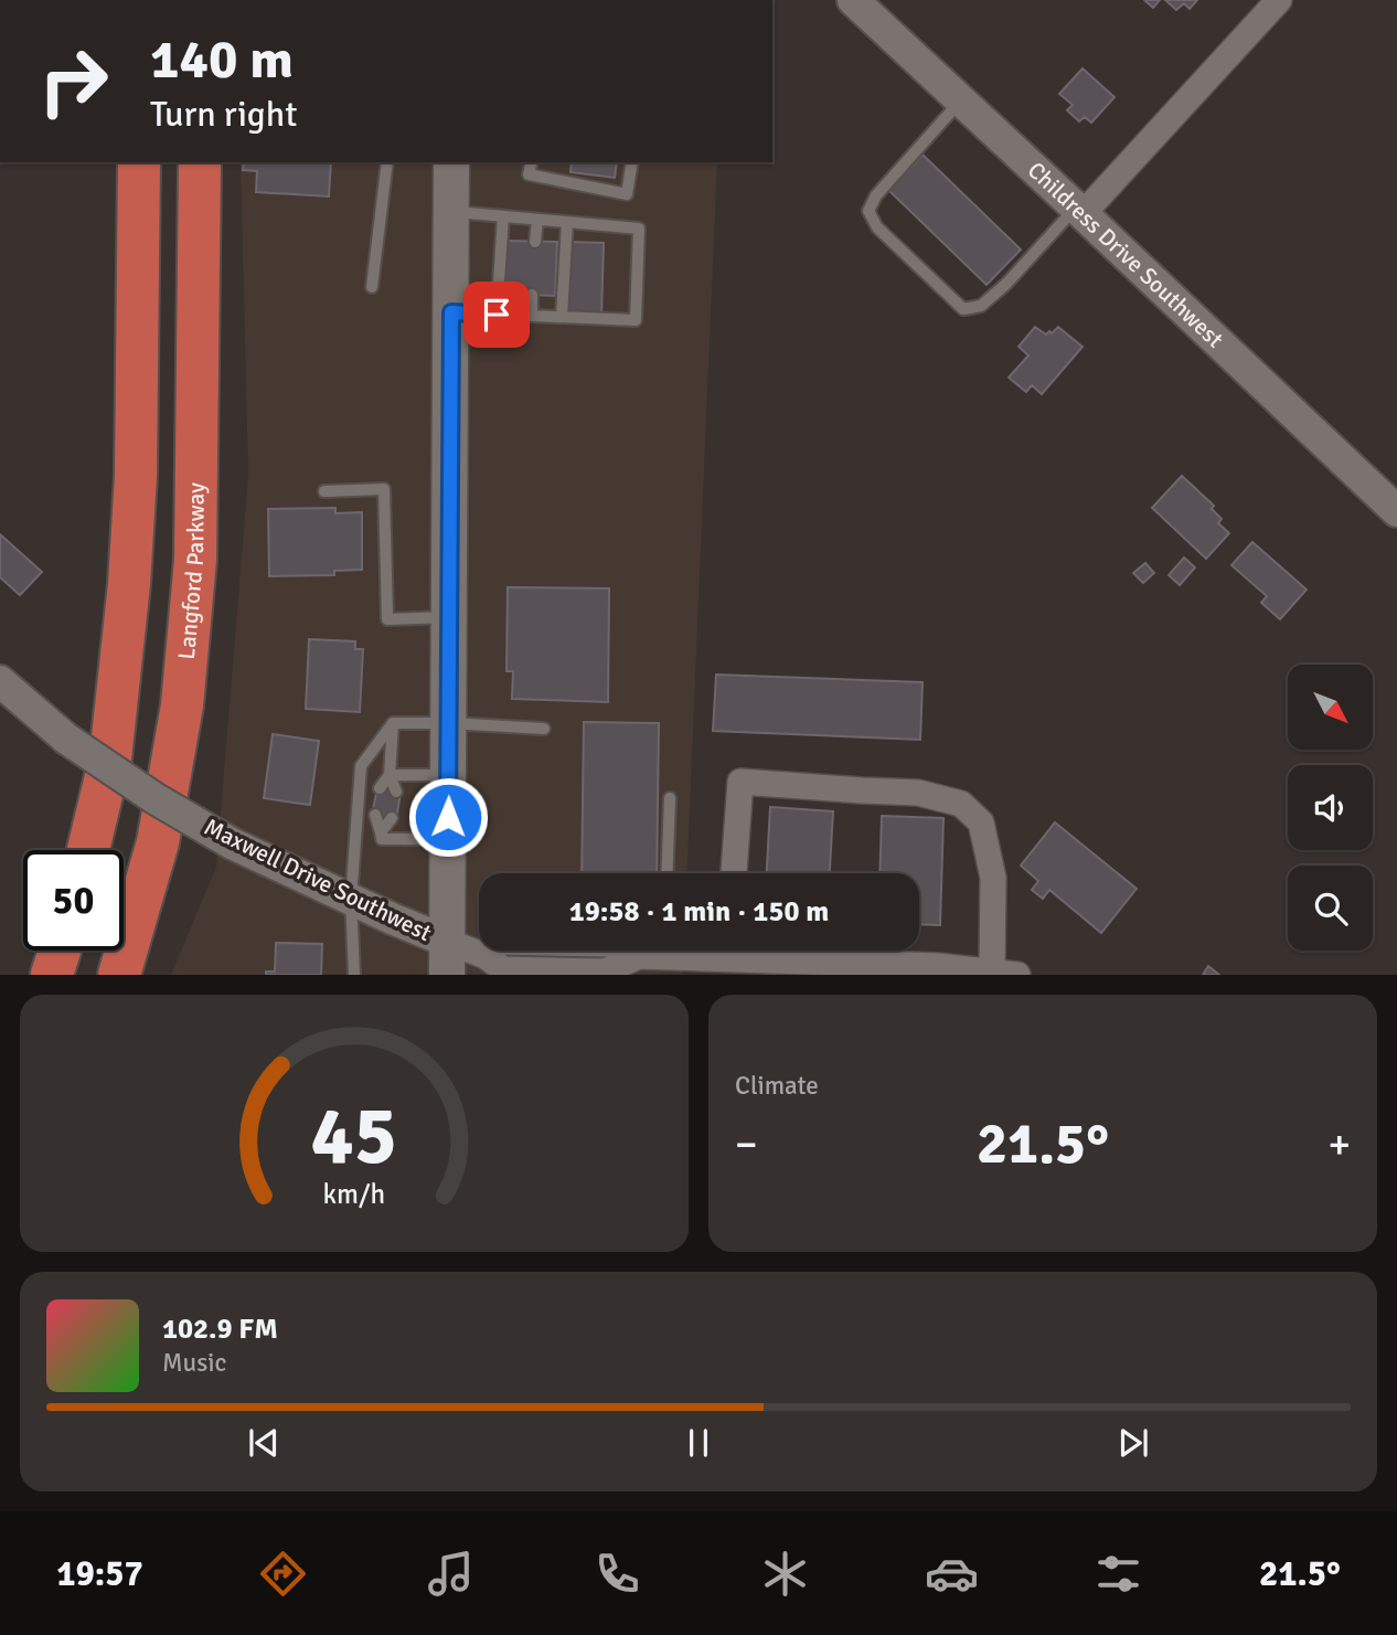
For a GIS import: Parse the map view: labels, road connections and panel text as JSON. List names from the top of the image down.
{
  "streets": {
    "highway": ["Langford Parkway"],
    "street": ["Childress Drive Southwest", "Maxwell Drive Southwest"]
  },
  "north": "bottom right",
  "page": {
    "turn": ["140 m", "Turn right"],
    "limit": "50",
    "trip": "19:58 · 1 min · 150 m",
    "tile": "Climate",
    "heat": ["−", "21.5°", "+"],
    "song": ["102.9 FM", "Music"],
    "tabs": ["19:57", "21.5°"],
    "gauge": ["45", "km/h"]
  }
}
